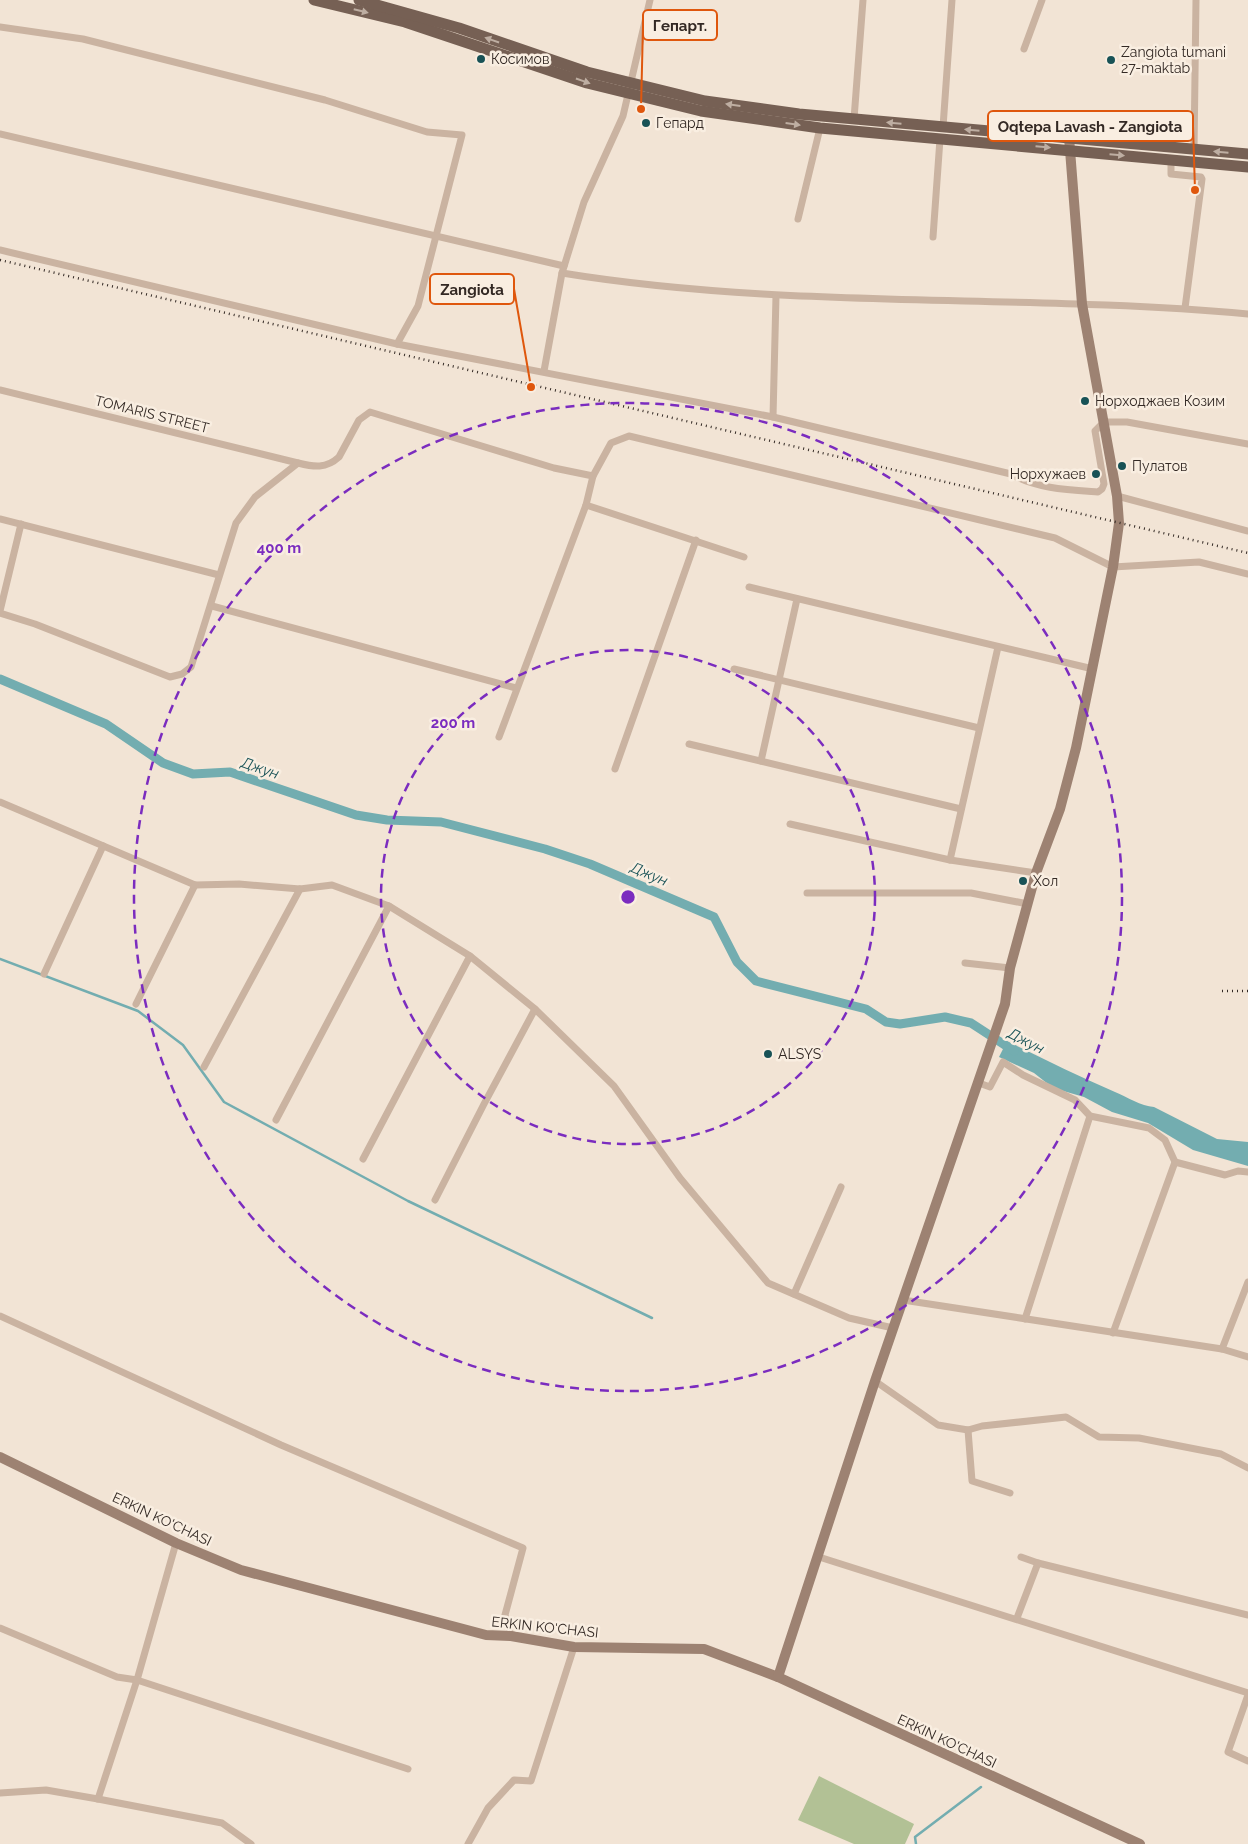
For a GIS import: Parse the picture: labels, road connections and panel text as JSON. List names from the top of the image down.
{
  "streets": {
    "main road": ["ERKIN KO'CHASI"],
    "street": ["TOMARIS STREET"]
  },
  "water": ["Джун"],
  "places": [
    "Косимов",
    "Zangiota tumani 27-maktab",
    "Гепарт.",
    "Гепард",
    "Oqtepa Lavash - Zangiota",
    "Zangiota",
    "Норходжаев Козим",
    "Пулатов",
    "Норхужаев",
    "Хол",
    "ALSYS"
  ],
  "rings": ["400 m", "200 m"]
}
